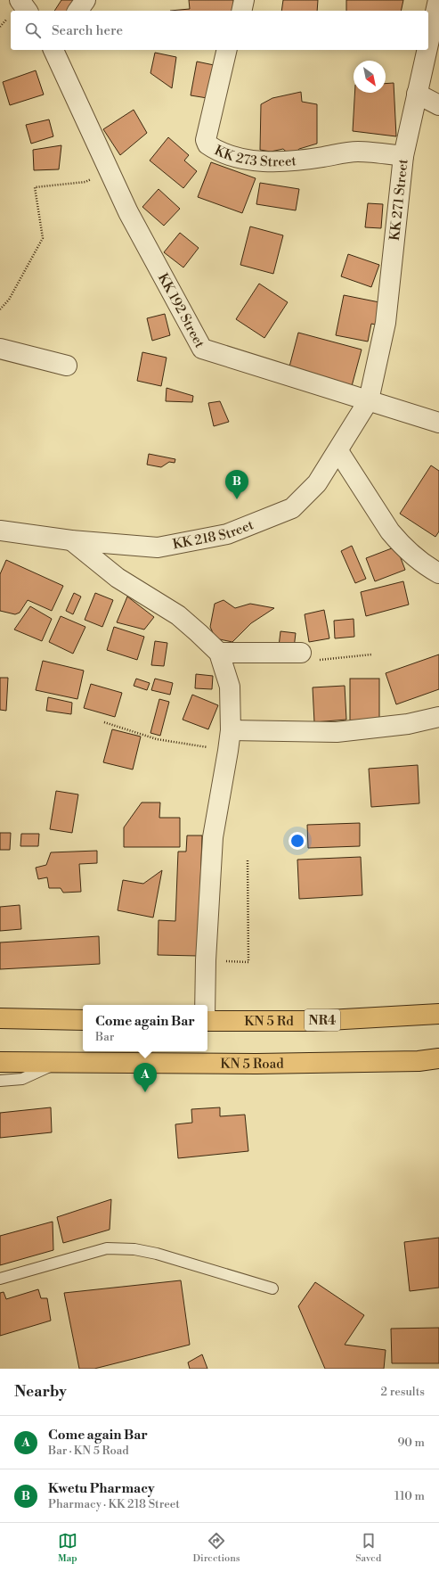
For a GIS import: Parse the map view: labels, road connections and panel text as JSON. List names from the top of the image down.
{
  "streets": {
    "highway": ["NR4", "KN 5 Rd", "KN 5 Road"],
    "street": [
      "KK 273 Street",
      "KK 271 Street",
      "KK 192 Street",
      "KK 218 Street"
    ]
  },
  "crossings": [
    ["KK 273 Street", "KK 271 Street"],
    ["KK 271 Street", "KK 192 Street"],
    ["KK 271 Street", "KK 218 Street"],
    ["KK 192 Street", "KK 218 Street"]
  ],
  "north": "bottom right",
  "page": {
    "search": "Search here",
    "pins": ["B", "A"],
    "popup": ["Come again Bar", "Bar"],
    "heading": ["Nearby", "2 results"],
    "list": [
      {
        "mark": "A",
        "name": "Come again Bar",
        "note": "Bar · KN 5 Road",
        "value": "90 m"
      },
      {
        "mark": "B",
        "name": "Kwetu Pharmacy",
        "note": "Pharmacy · KK 218 Street",
        "value": "110 m"
      }
    ],
    "nav": ["Map", "Directions", "Saved"]
  }
}
